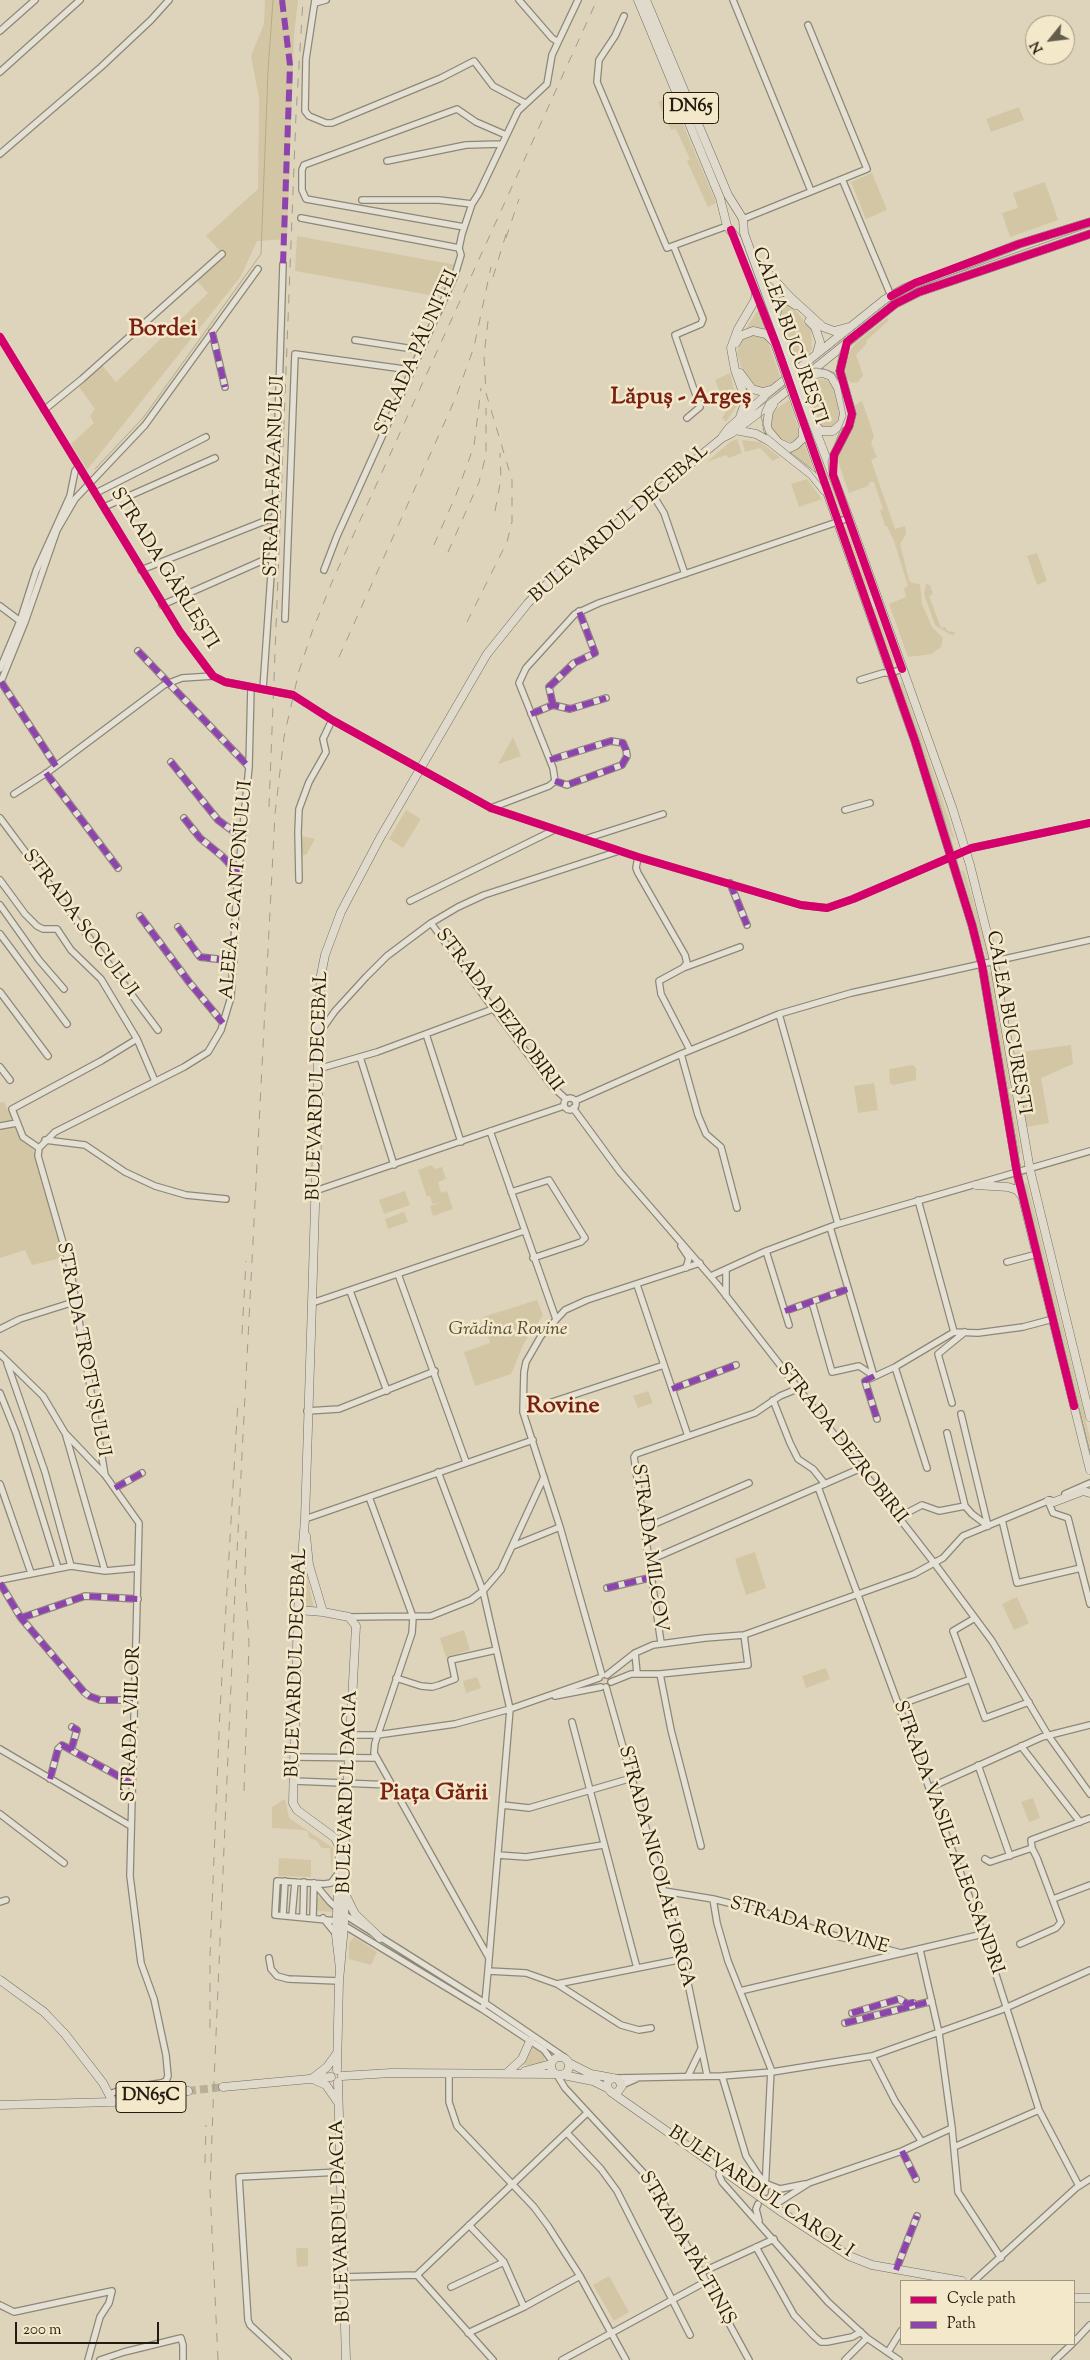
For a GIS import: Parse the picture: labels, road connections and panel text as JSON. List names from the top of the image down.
{
  "streets": {
    "main road": [
      "DN65",
      "CALEA BUCUREȘTI",
      "BULEVARDUL DECEBAL",
      "BULEVARDUL DACIA",
      "DN65C",
      "BULEVARDUL CAROL I"
    ],
    "street": [
      "STRADA PĂUNIȚEI",
      "STRADA FAZANULUI",
      "STRADA GÂRLEȘTI",
      "ALEEA 2 CANTONULUI",
      "STRADA SOCULUI",
      "STRADA DEZROBIRII",
      "STRADA TROTUȘULUI",
      "STRADA MILCOV",
      "STRADA VIILOR",
      "STRADA VASILE ALECSANDRI",
      "STRADA NICOLAE IORGA",
      "STRADA ROVINE",
      "STRADA PĂLTINIȘ"
    ]
  },
  "crossings": [
    ["CALEA BUCUREȘTI", "STRADA GÂRLEȘTI"],
    ["STRADA FAZANULUI", "STRADA GÂRLEȘTI"],
    ["BULEVARDUL DECEBAL", "STRADA GÂRLEȘTI"],
    ["BULEVARDUL DECEBAL", "BULEVARDUL DACIA"],
    ["STRADA GÂRLEȘTI", "ALEEA 2 CANTONULUI"],
    ["STRADA TROTUȘULUI", "STRADA VIILOR"],
    ["STRADA VASILE ALECSANDRI", "STRADA ROVINE"],
    ["STRADA NICOLAE IORGA", "STRADA ROVINE"],
    ["BULEVARDUL CAROL I", "STRADA PĂLTINIȘ"]
  ],
  "districts": [
    "Bordei",
    "Lăpuș - Argeș",
    "Rovine",
    "Piața Gării"
  ],
  "parks": ["Grădina Rovine"],
  "legend": ["Cycle path", "Path"],
  "scale_bar": "200 m",
  "north": "bottom left"
}
